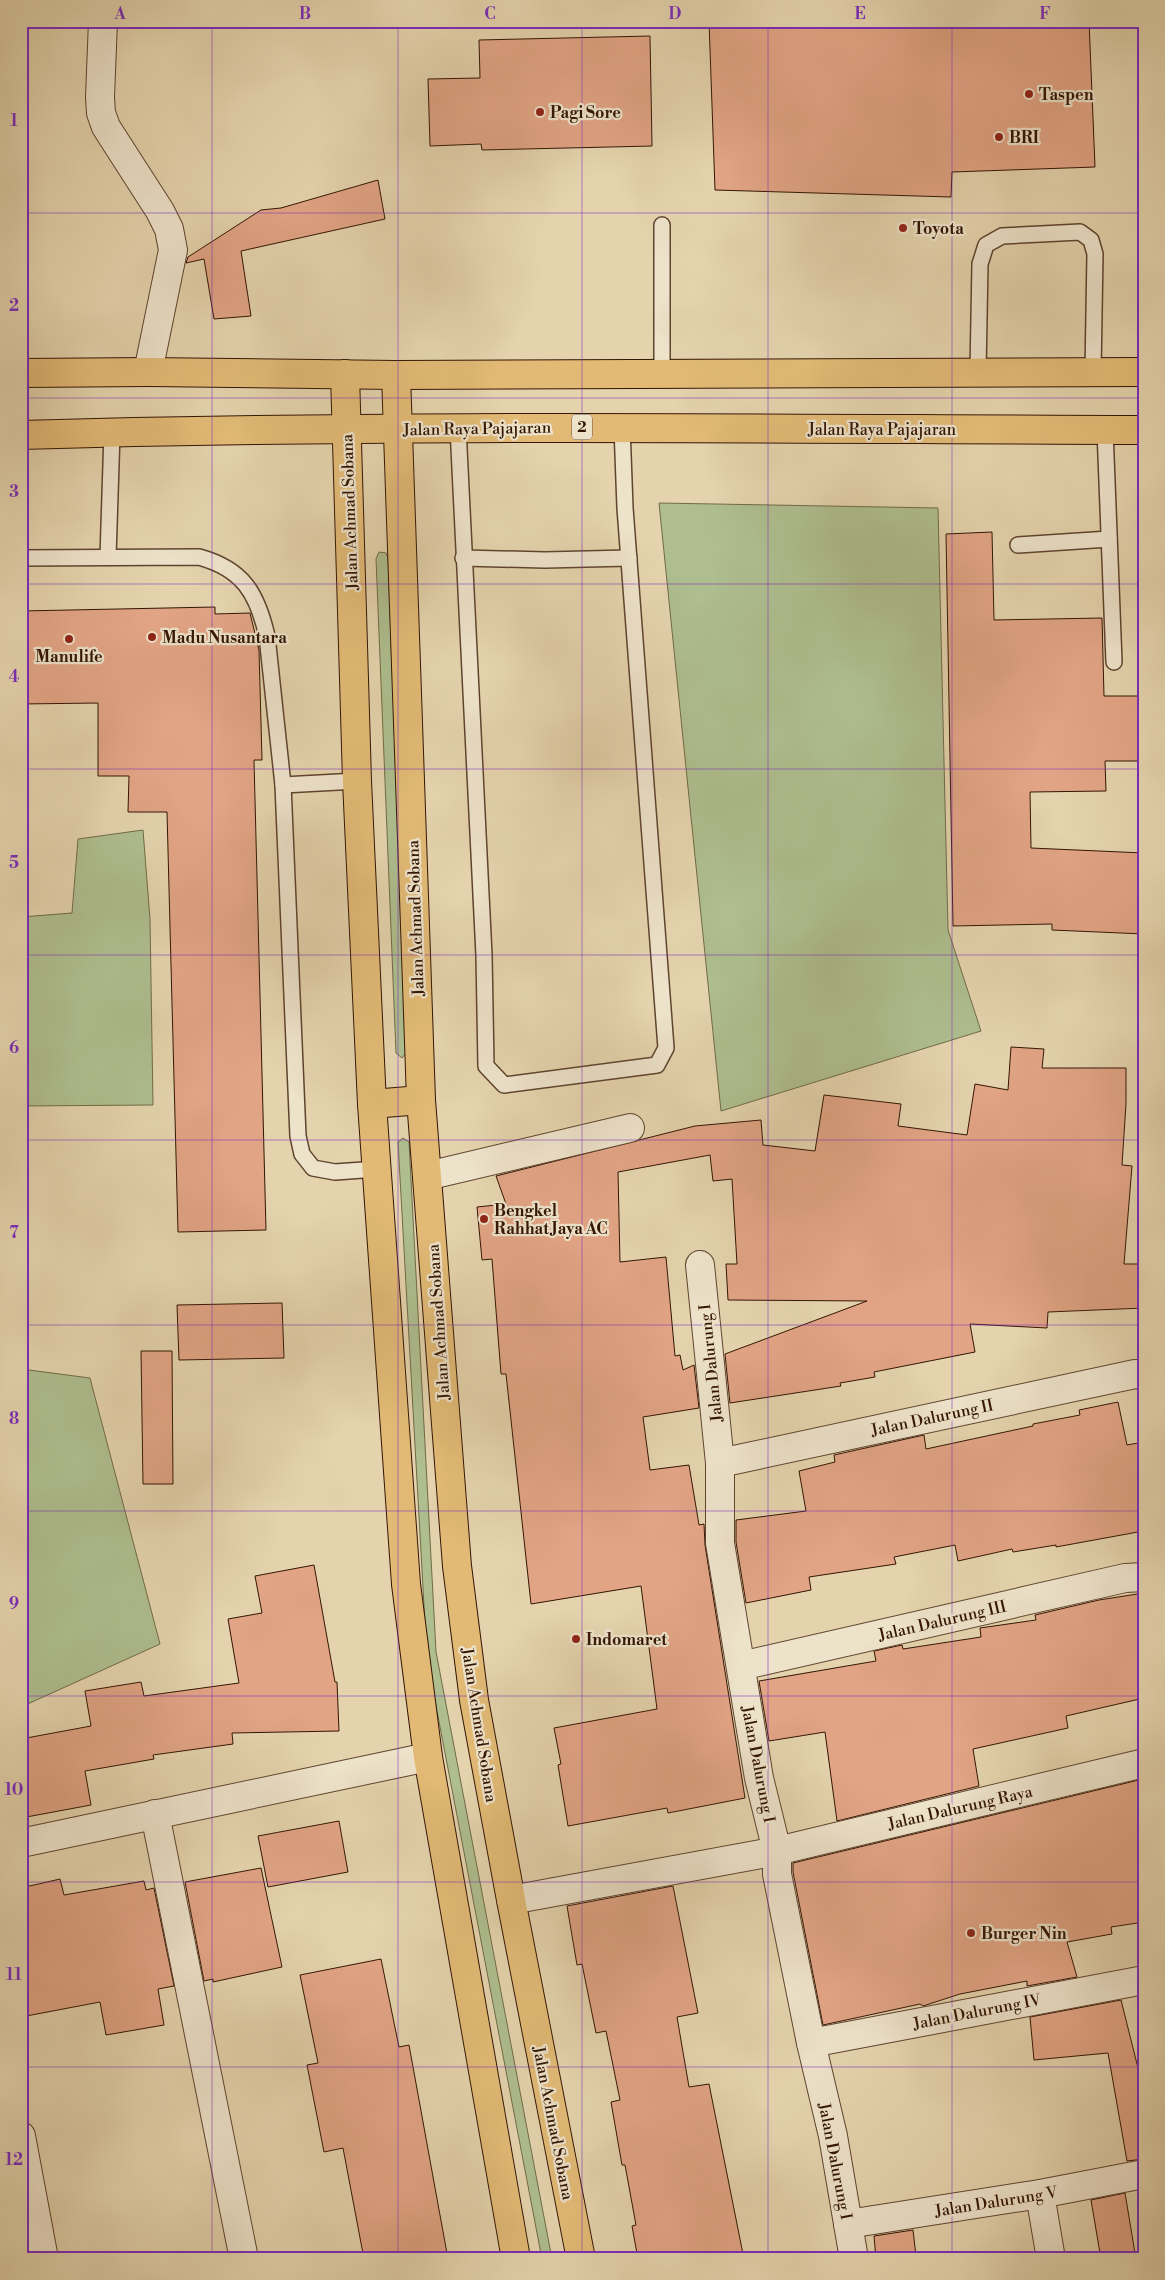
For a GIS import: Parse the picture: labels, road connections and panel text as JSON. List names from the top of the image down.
{
  "streets": {
    "main road": ["2", "Jalan Raya Pajajaran", "Jalan Achmad Sobana"],
    "street": [
      "Jalan Dalurung I",
      "Jalan Dalurung II",
      "Jalan Dalurung III",
      "Jalan Dalurung Raya",
      "Jalan Dalurung IV",
      "Jalan Dalurung V"
    ]
  },
  "crossings": [
    ["Jalan Raya Pajajaran", "Jalan Achmad Sobana"],
    ["Jalan Achmad Sobana", "Jalan Dalurung Raya"],
    ["Jalan Dalurung I", "Jalan Dalurung II"],
    ["Jalan Dalurung I", "Jalan Dalurung III"],
    ["Jalan Dalurung I", "Jalan Dalurung Raya"],
    ["Jalan Dalurung I", "Jalan Dalurung IV"],
    ["Jalan Dalurung I", "Jalan Dalurung V"]
  ],
  "places": [
    "Taspen",
    "Pagi Sore",
    "BRI",
    "Toyota",
    "Madu Nusantara",
    "Manulife",
    "Bengkel Rahhat Jaya AC",
    "Indomaret",
    "Burger Nin"
  ],
  "grid": {
    "columns": [
      "A",
      "B",
      "C",
      "D",
      "E",
      "F"
    ],
    "rows": [
      "1",
      "2",
      "3",
      "4",
      "5",
      "6",
      "7",
      "8",
      "9",
      "10",
      "11",
      "12"
    ]
  }
}
